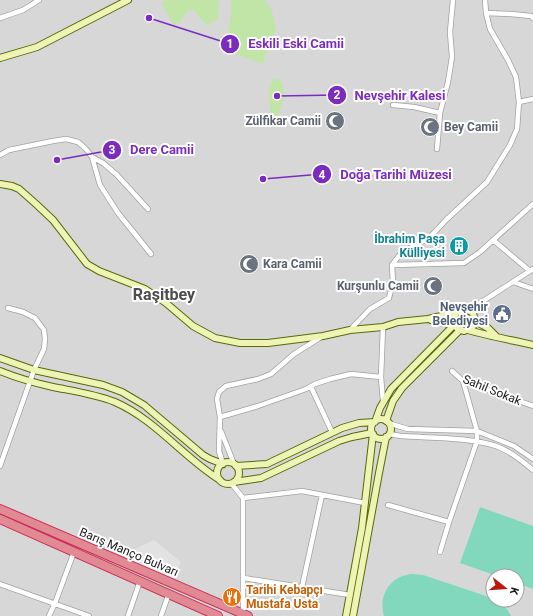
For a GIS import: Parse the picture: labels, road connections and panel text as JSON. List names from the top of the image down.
{
  "streets": {
    "highway": ["Barış Manço Bulvarı"],
    "street": ["Sahil Sokak"]
  },
  "districts": ["Raşitbey"],
  "places": {
    "other": [
      "Eskili Eski Camii",
      "Nevşehir Kalesi",
      "Dere Camii",
      "Doğa Tarihi Müzesi"
    ],
    "mosque": [
      "Zülfikar Camii",
      "Bey Camii",
      "Kara Camii",
      "Kurşunlu Camii"
    ],
    "building": ["İbrahim Paşa Külliyesi"],
    "public building": ["Nevşehir Belediyesi"],
    "restaurant": ["Tarihi Kebapçı Mustafa Usta"]
  },
  "north": "right"
}
